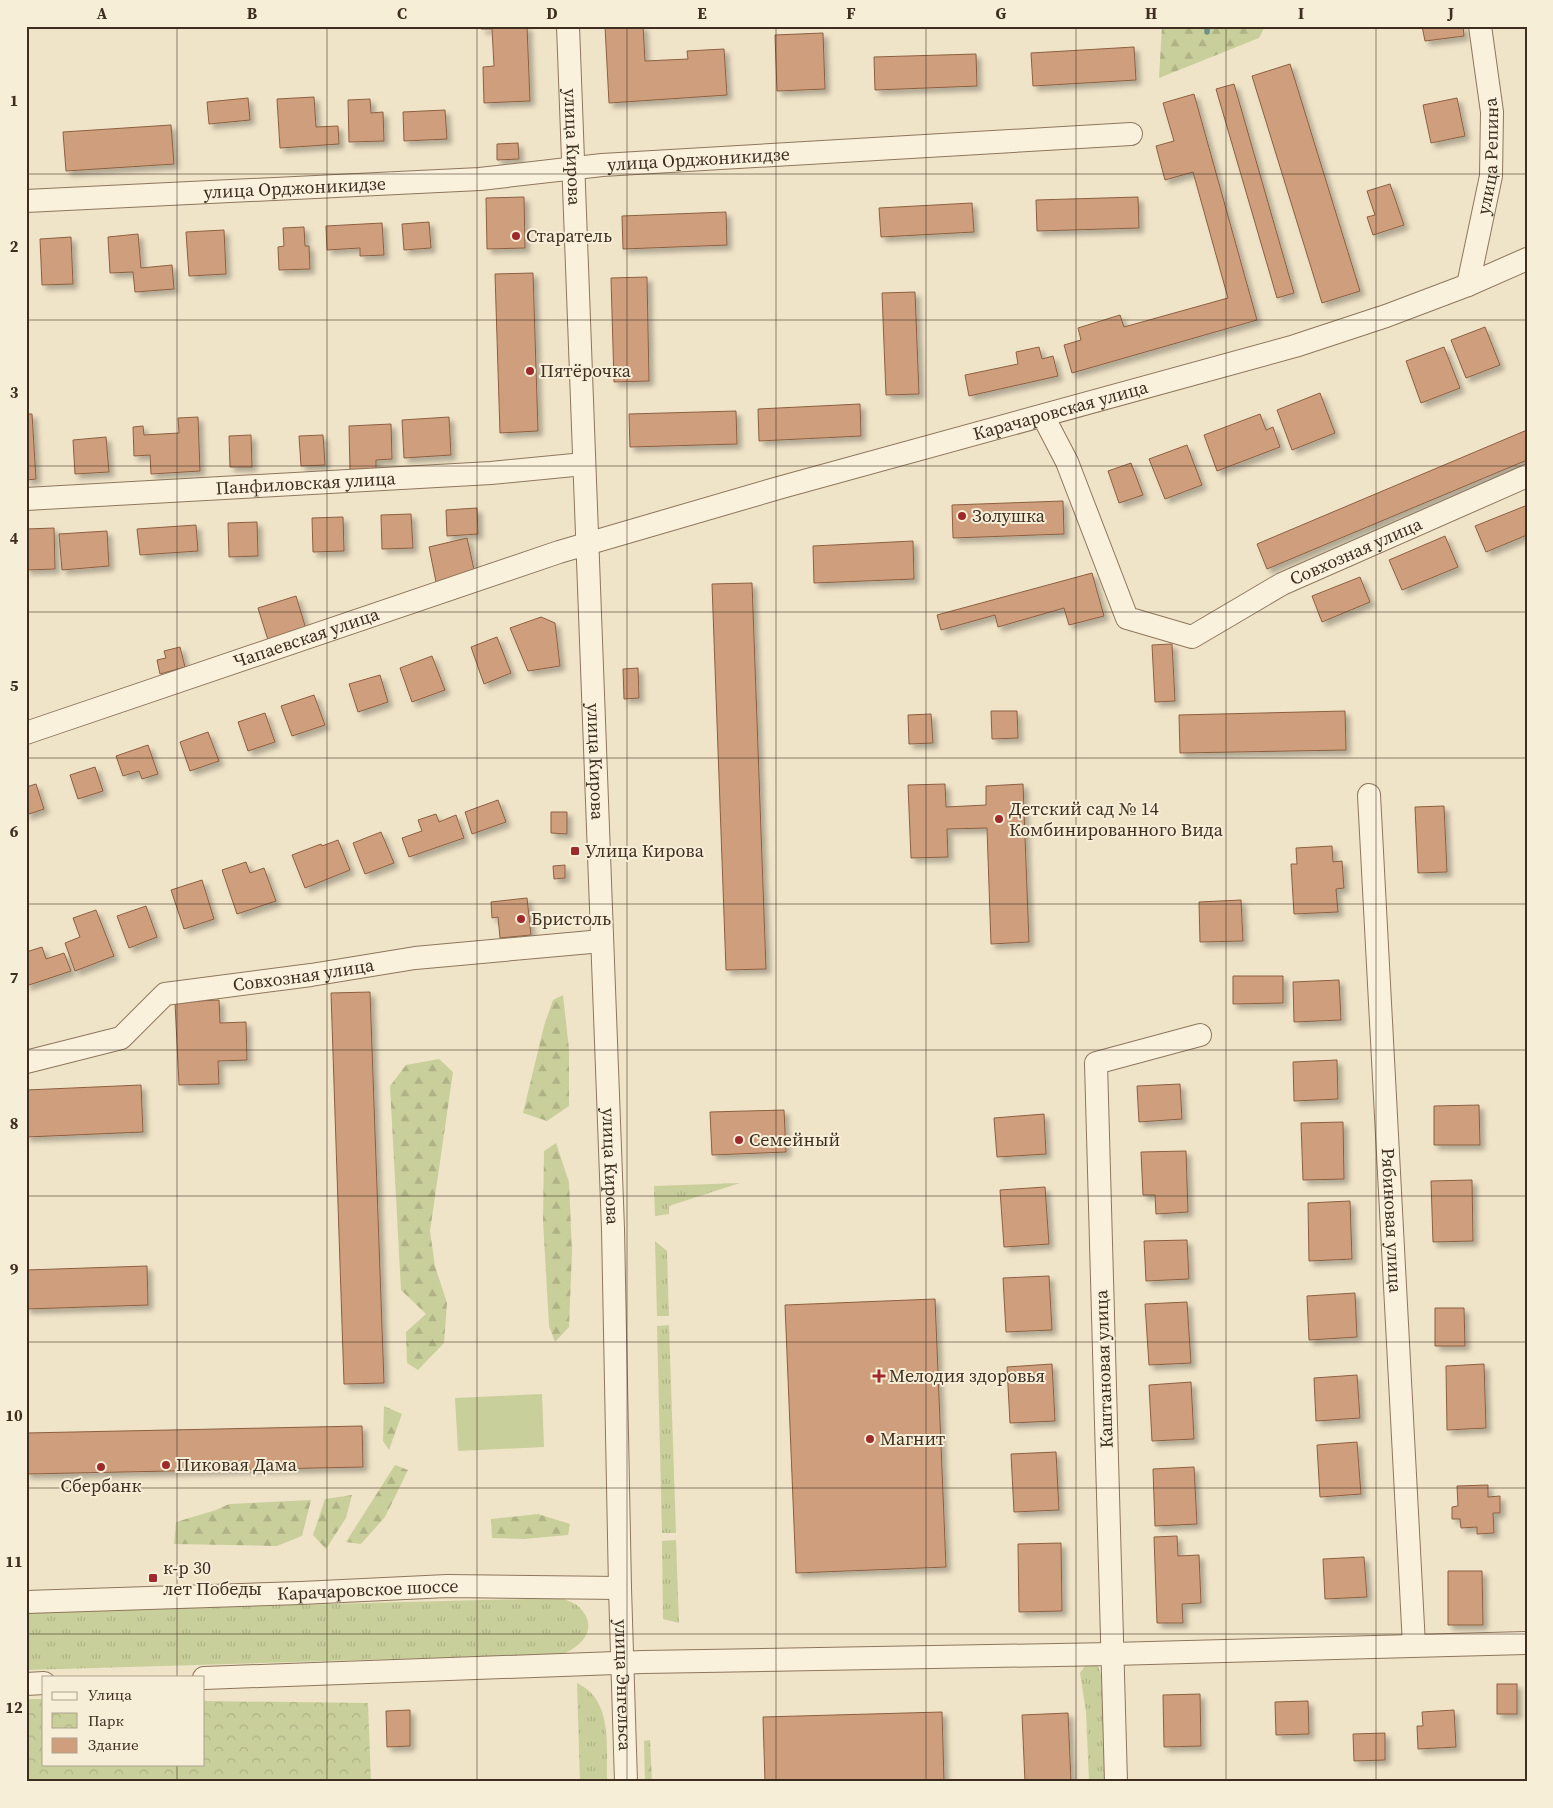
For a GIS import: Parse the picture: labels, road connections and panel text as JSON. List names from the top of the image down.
{
  "streets": {
    "street": [
      "улица Кирова",
      "улица Репина",
      "улица Орджоникидзе",
      "Карачаровская улица",
      "Панфиловская улица",
      "Совхозная улица",
      "Чапаевская улица",
      "Рябиновая улица",
      "Каштановая улица",
      "Карачаровское шоссе",
      "улица Энгельса"
    ]
  },
  "crossings": [
    ["улица Кирова", "улица Орджоникидзе"],
    ["улица Кирова", "Карачаровская улица"],
    ["улица Кирова", "Панфиловская улица"],
    ["улица Кирова", "Совхозная улица"],
    ["улица Кирова", "Чапаевская улица"],
    ["улица Кирова", "Карачаровское шоссе"],
    ["улица Кирова", "улица Энгельса"],
    ["улица Репина", "Карачаровская улица"],
    ["Карачаровская улица", "Совхозная улица"],
    ["Карачаровская улица", "Чапаевская улица"],
    ["Карачаровское шоссе", "улица Энгельса"]
  ],
  "places": {
    "other": [
      "Старатель",
      "Пятёрочка",
      "Золушка",
      "Детский сад № 14 Комбинированного Вида",
      "Бристоль",
      "Семейный",
      "Магнит",
      "Пиковая Дама",
      "Сбербанк"
    ],
    "transit": ["Улица Кирова", "к-р 30 лет Победы"],
    "health": ["Мелодия здоровья"]
  },
  "legend": ["Улица", "Парк", "Здание"],
  "grid": {
    "columns": [
      "A",
      "B",
      "C",
      "D",
      "E",
      "F",
      "G",
      "H",
      "I",
      "J"
    ],
    "rows": [
      "1",
      "2",
      "3",
      "4",
      "5",
      "6",
      "7",
      "8",
      "9",
      "10",
      "11",
      "12"
    ]
  }
}
